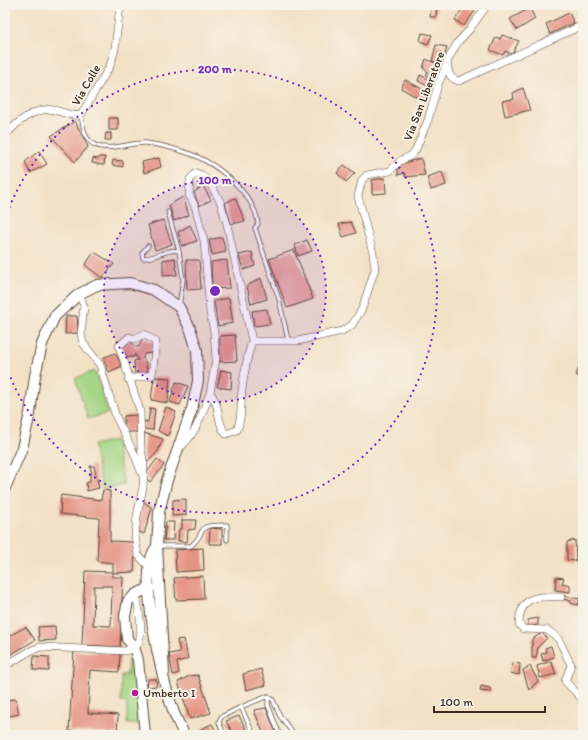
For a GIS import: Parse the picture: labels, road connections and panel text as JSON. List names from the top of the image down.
{
  "streets": {
    "street": ["Via Colle", "Via San Liberatore"]
  },
  "places": ["Umberto I"],
  "scale_bar": "100 m",
  "rings": ["200 m", "100 m"]
}
